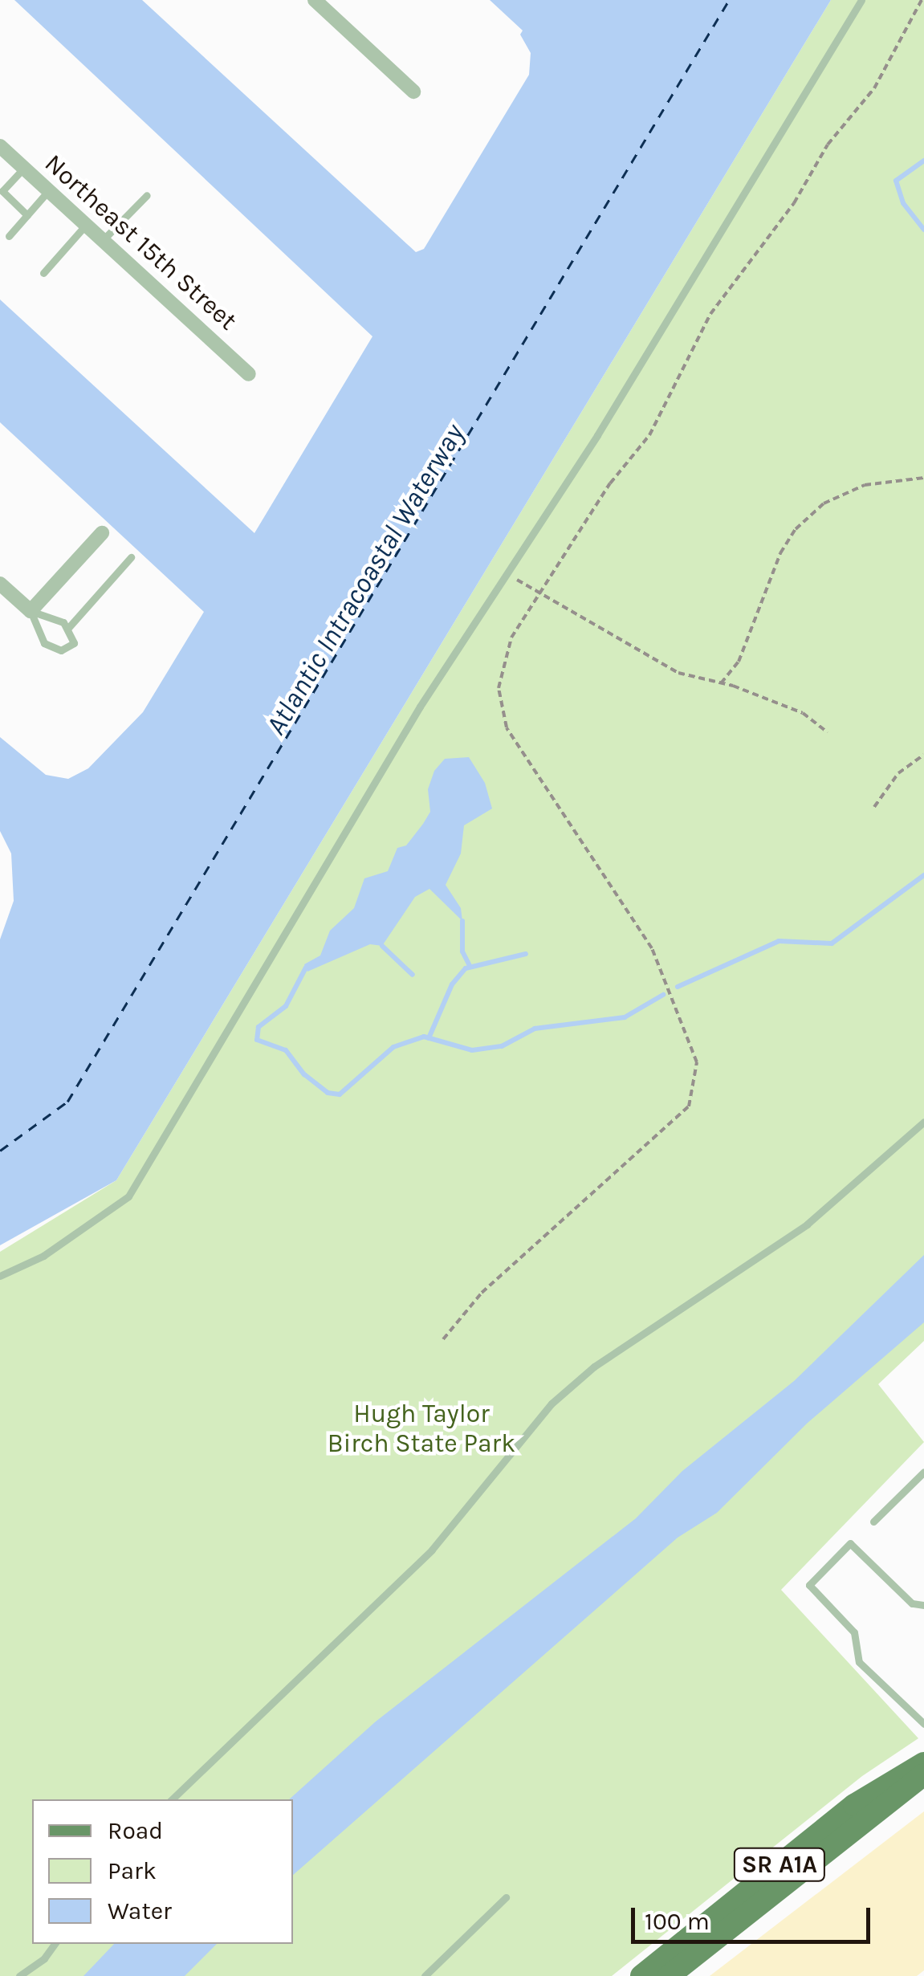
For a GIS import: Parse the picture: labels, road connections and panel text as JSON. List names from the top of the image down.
{
  "streets": {
    "main road": ["SR A1A"],
    "street": ["Northeast 15th Street"]
  },
  "water": ["Atlantic Intracoastal Waterway"],
  "parks": ["Hugh Taylor Birch State Park"],
  "legend": ["Road", "Park", "Water"],
  "scale_bar": "100 m"
}
